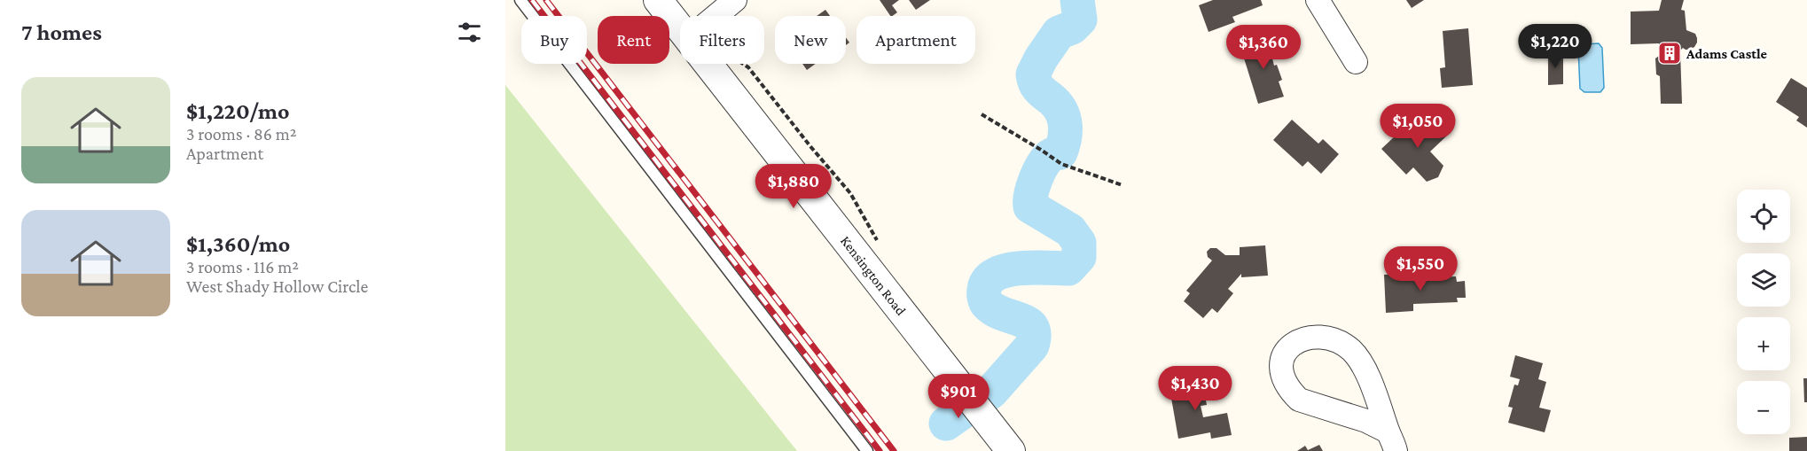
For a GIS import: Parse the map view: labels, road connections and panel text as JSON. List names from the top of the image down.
{
  "streets": {
    "street": ["Kensington Road"]
  },
  "places": {
    "building": ["Adams Castle"]
  },
  "page": {
    "heading": "7 homes",
    "chip": [
      "Buy",
      "Rent",
      "Filters",
      "New",
      "Apartment"
    ],
    "price": [
      "$1,220",
      "$1,360",
      "$1,050",
      "$1,880",
      "$1,550",
      "$1,430",
      "$901"
    ],
    "list": [
      {
        "name": "$1,220/mo",
        "note": "3 rooms · 86 m² · Apartment"
      },
      {
        "name": "$1,360/mo",
        "note": "3 rooms · 116 m² · West Shady Hollow Circle"
      }
    ],
    "map_buttons": ["+", "−"]
  }
}
